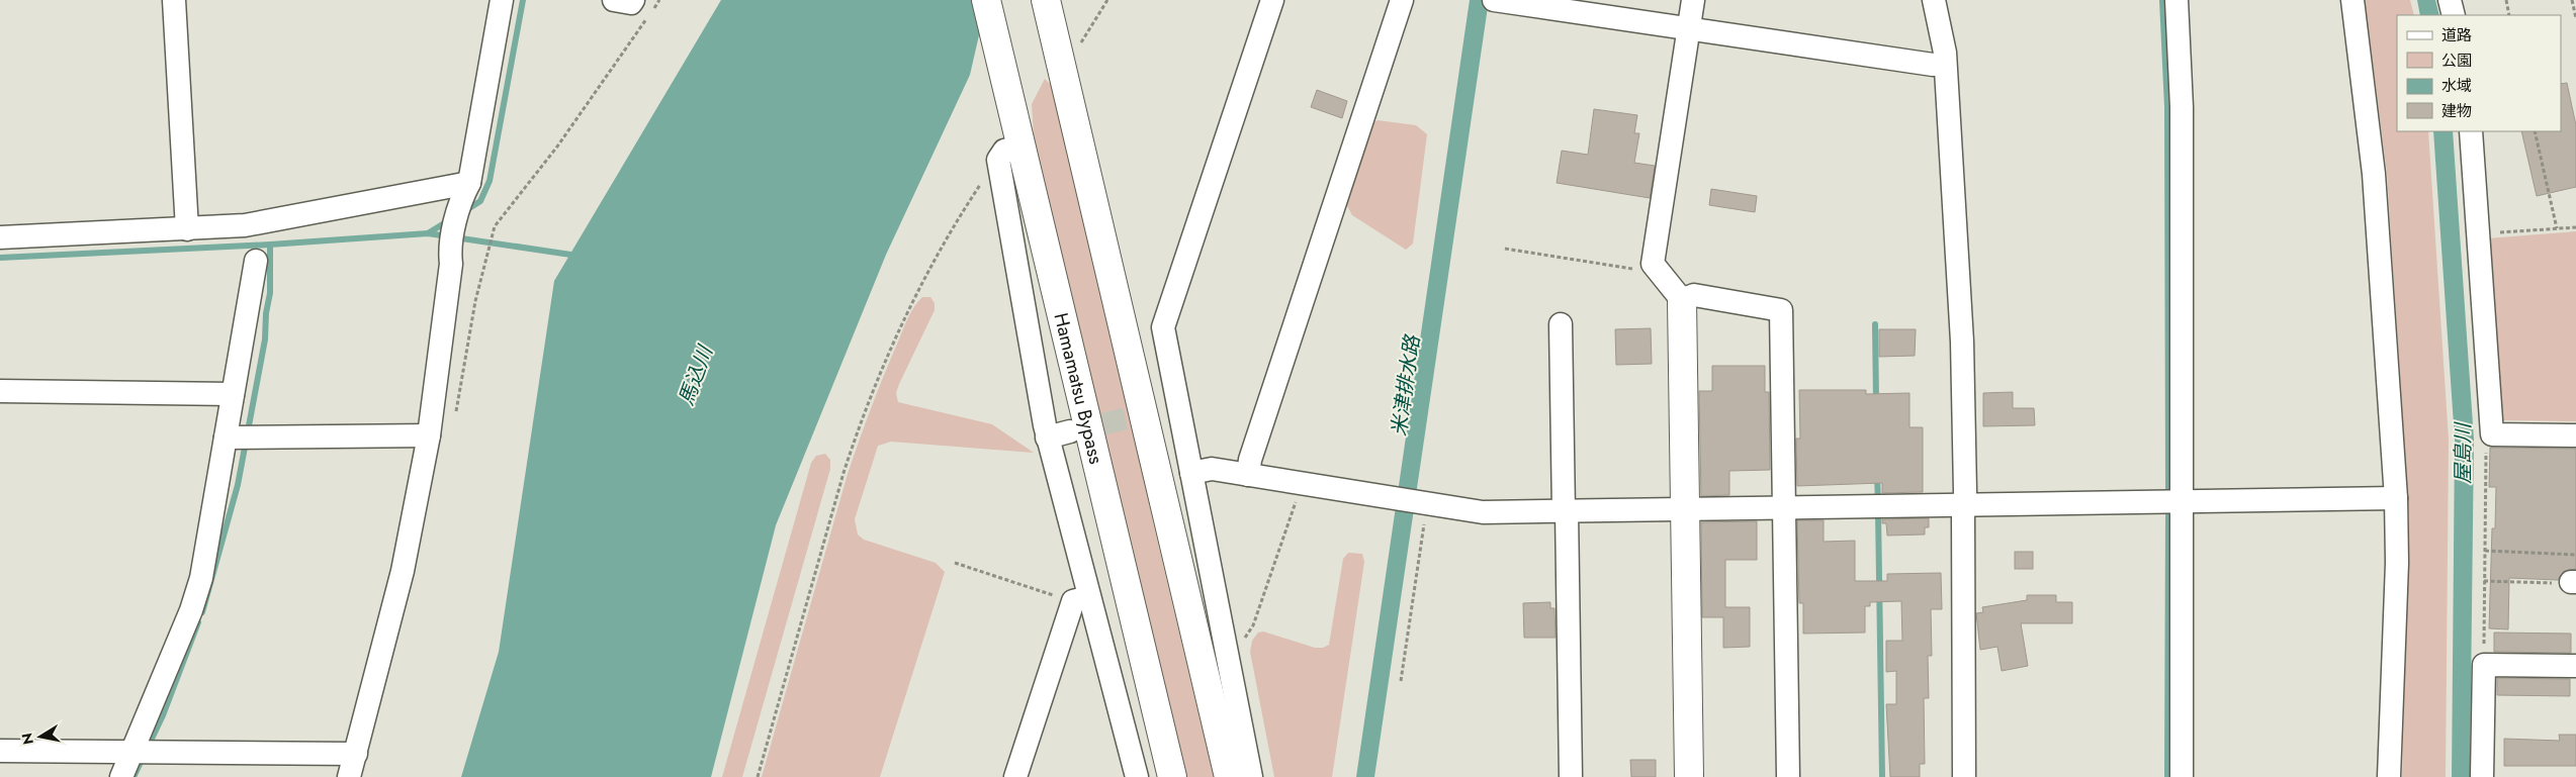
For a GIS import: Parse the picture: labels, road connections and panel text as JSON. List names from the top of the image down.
{
  "streets": {
    "main road": ["Hamamatsu Bypass"]
  },
  "water": ["馬込川", "米津排水路", "屋島川"],
  "legend": [
    "道路",
    "公園",
    "水域",
    "建物"
  ],
  "north": "left"
}
